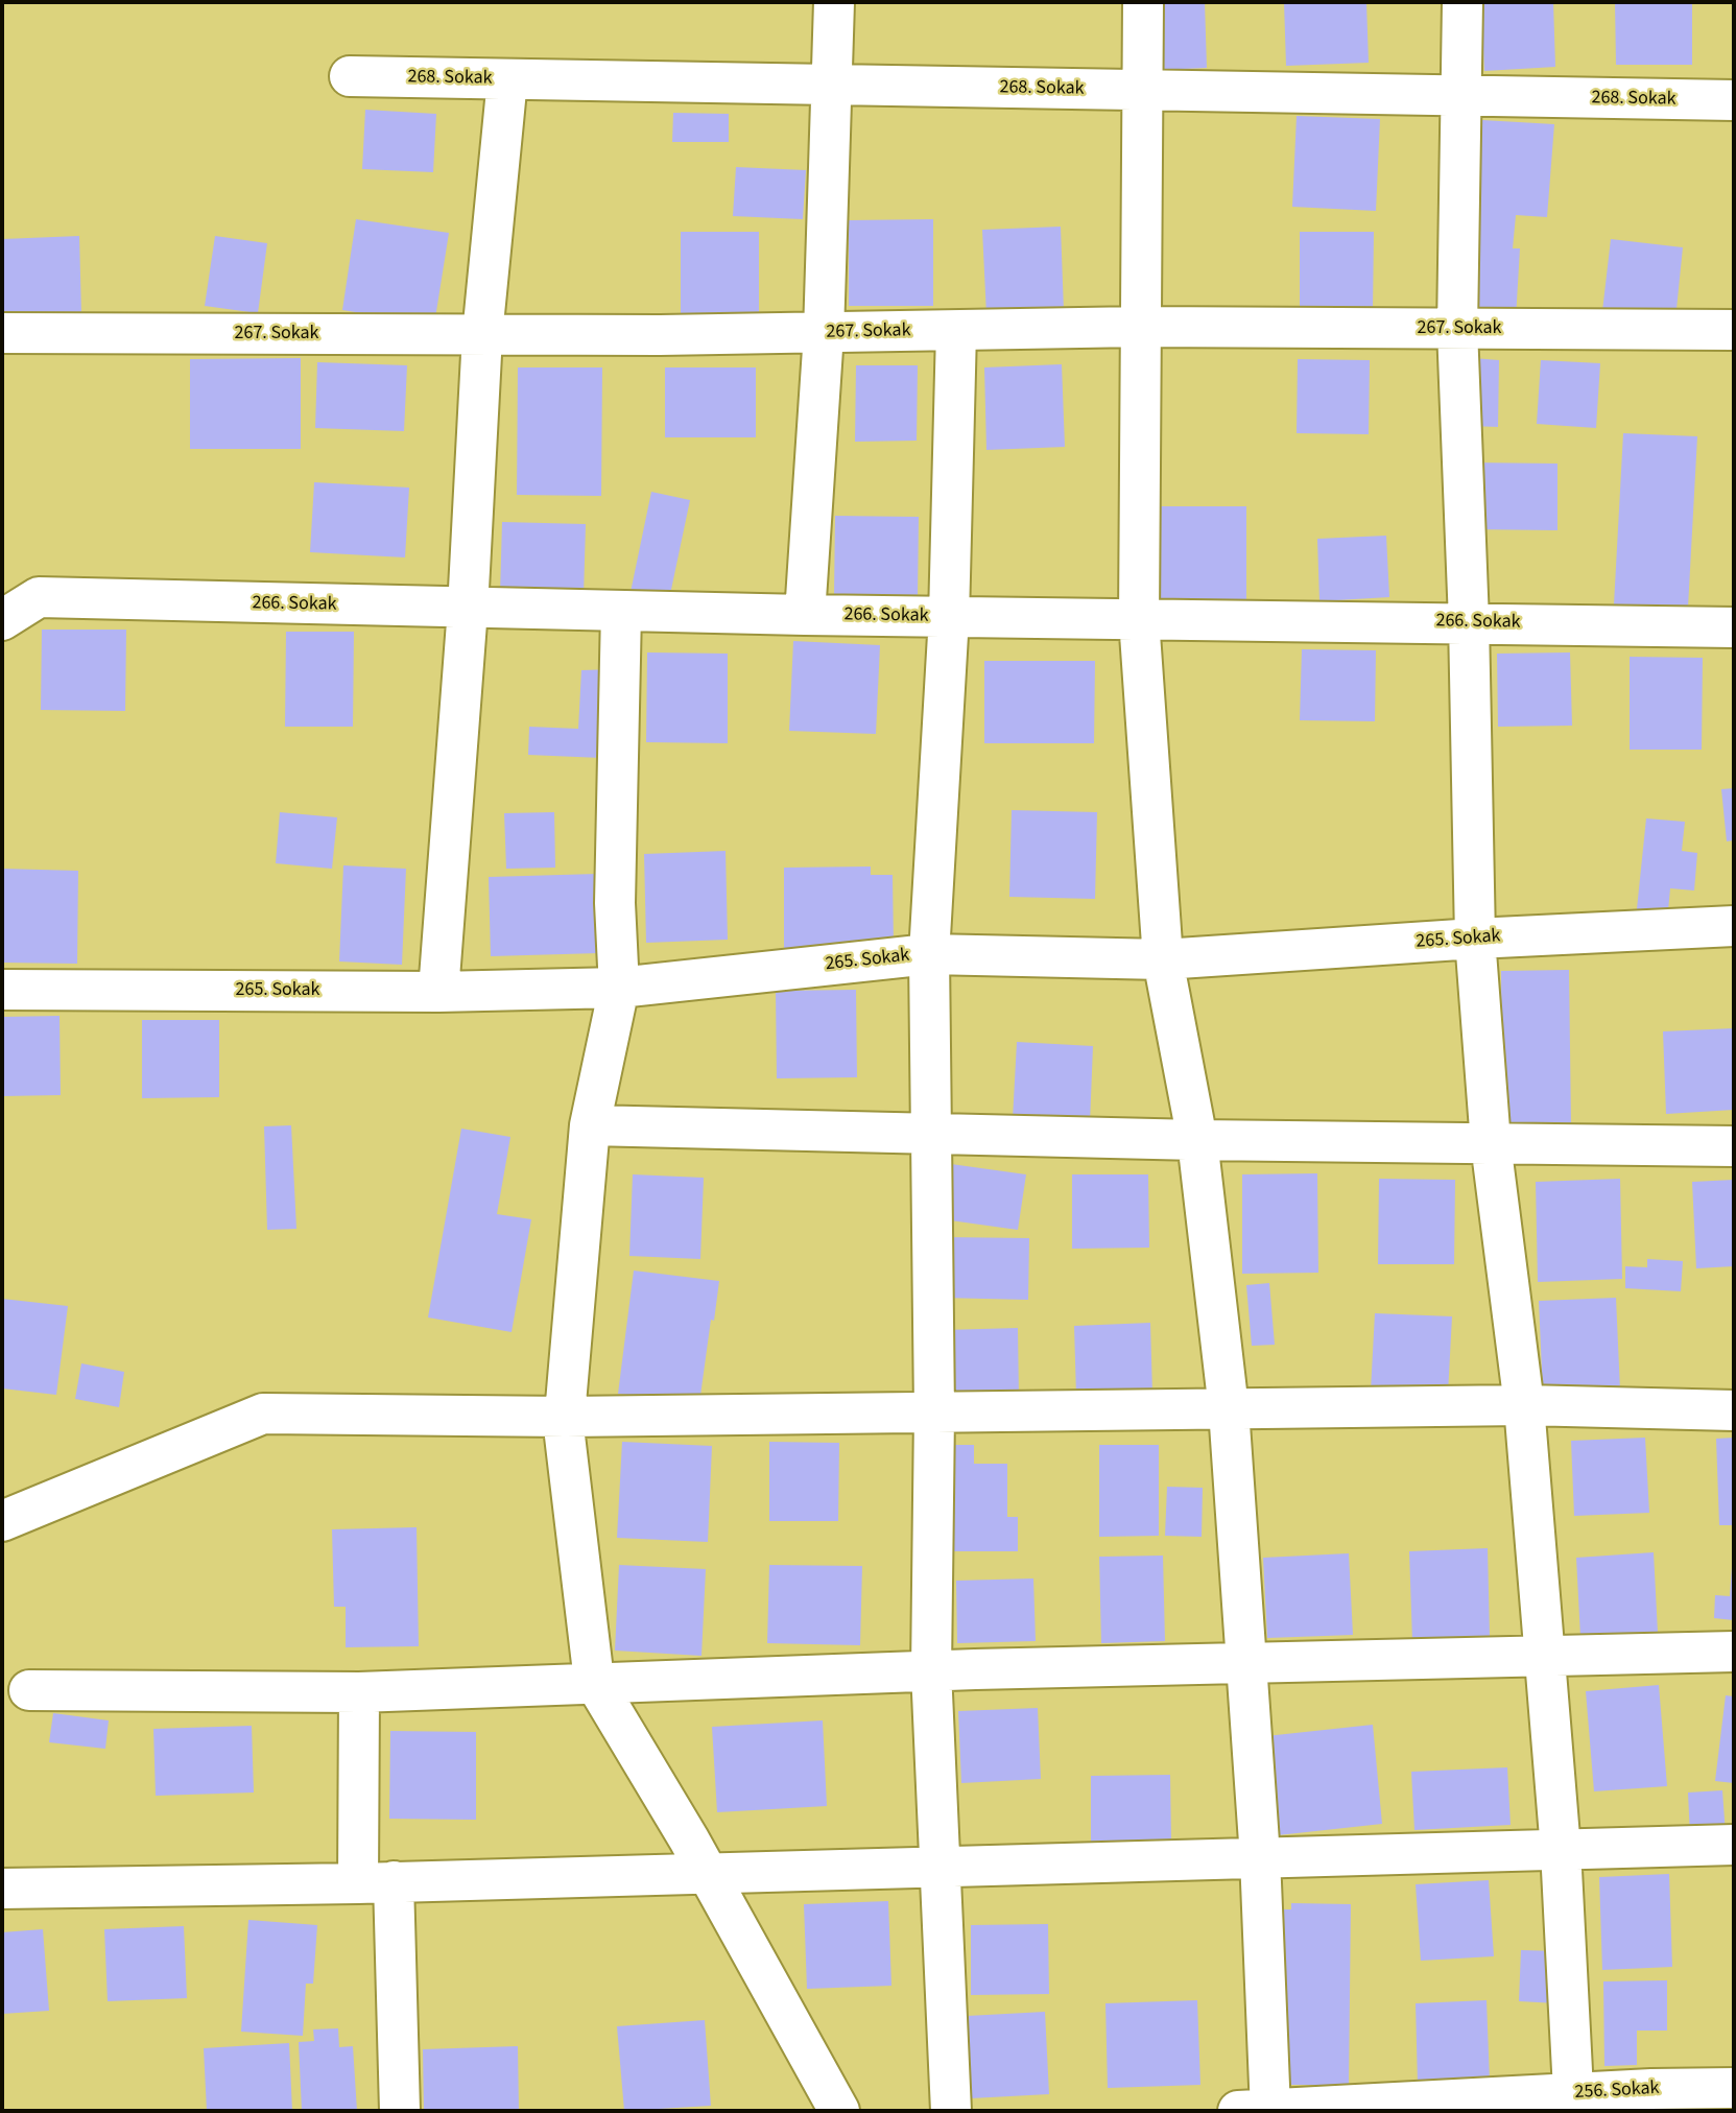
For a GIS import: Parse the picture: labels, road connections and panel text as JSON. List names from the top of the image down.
{
  "streets": {
    "street": [
      "268. Sokak",
      "267. Sokak",
      "266. Sokak",
      "265. Sokak",
      "256. Sokak"
    ]
  }
}
